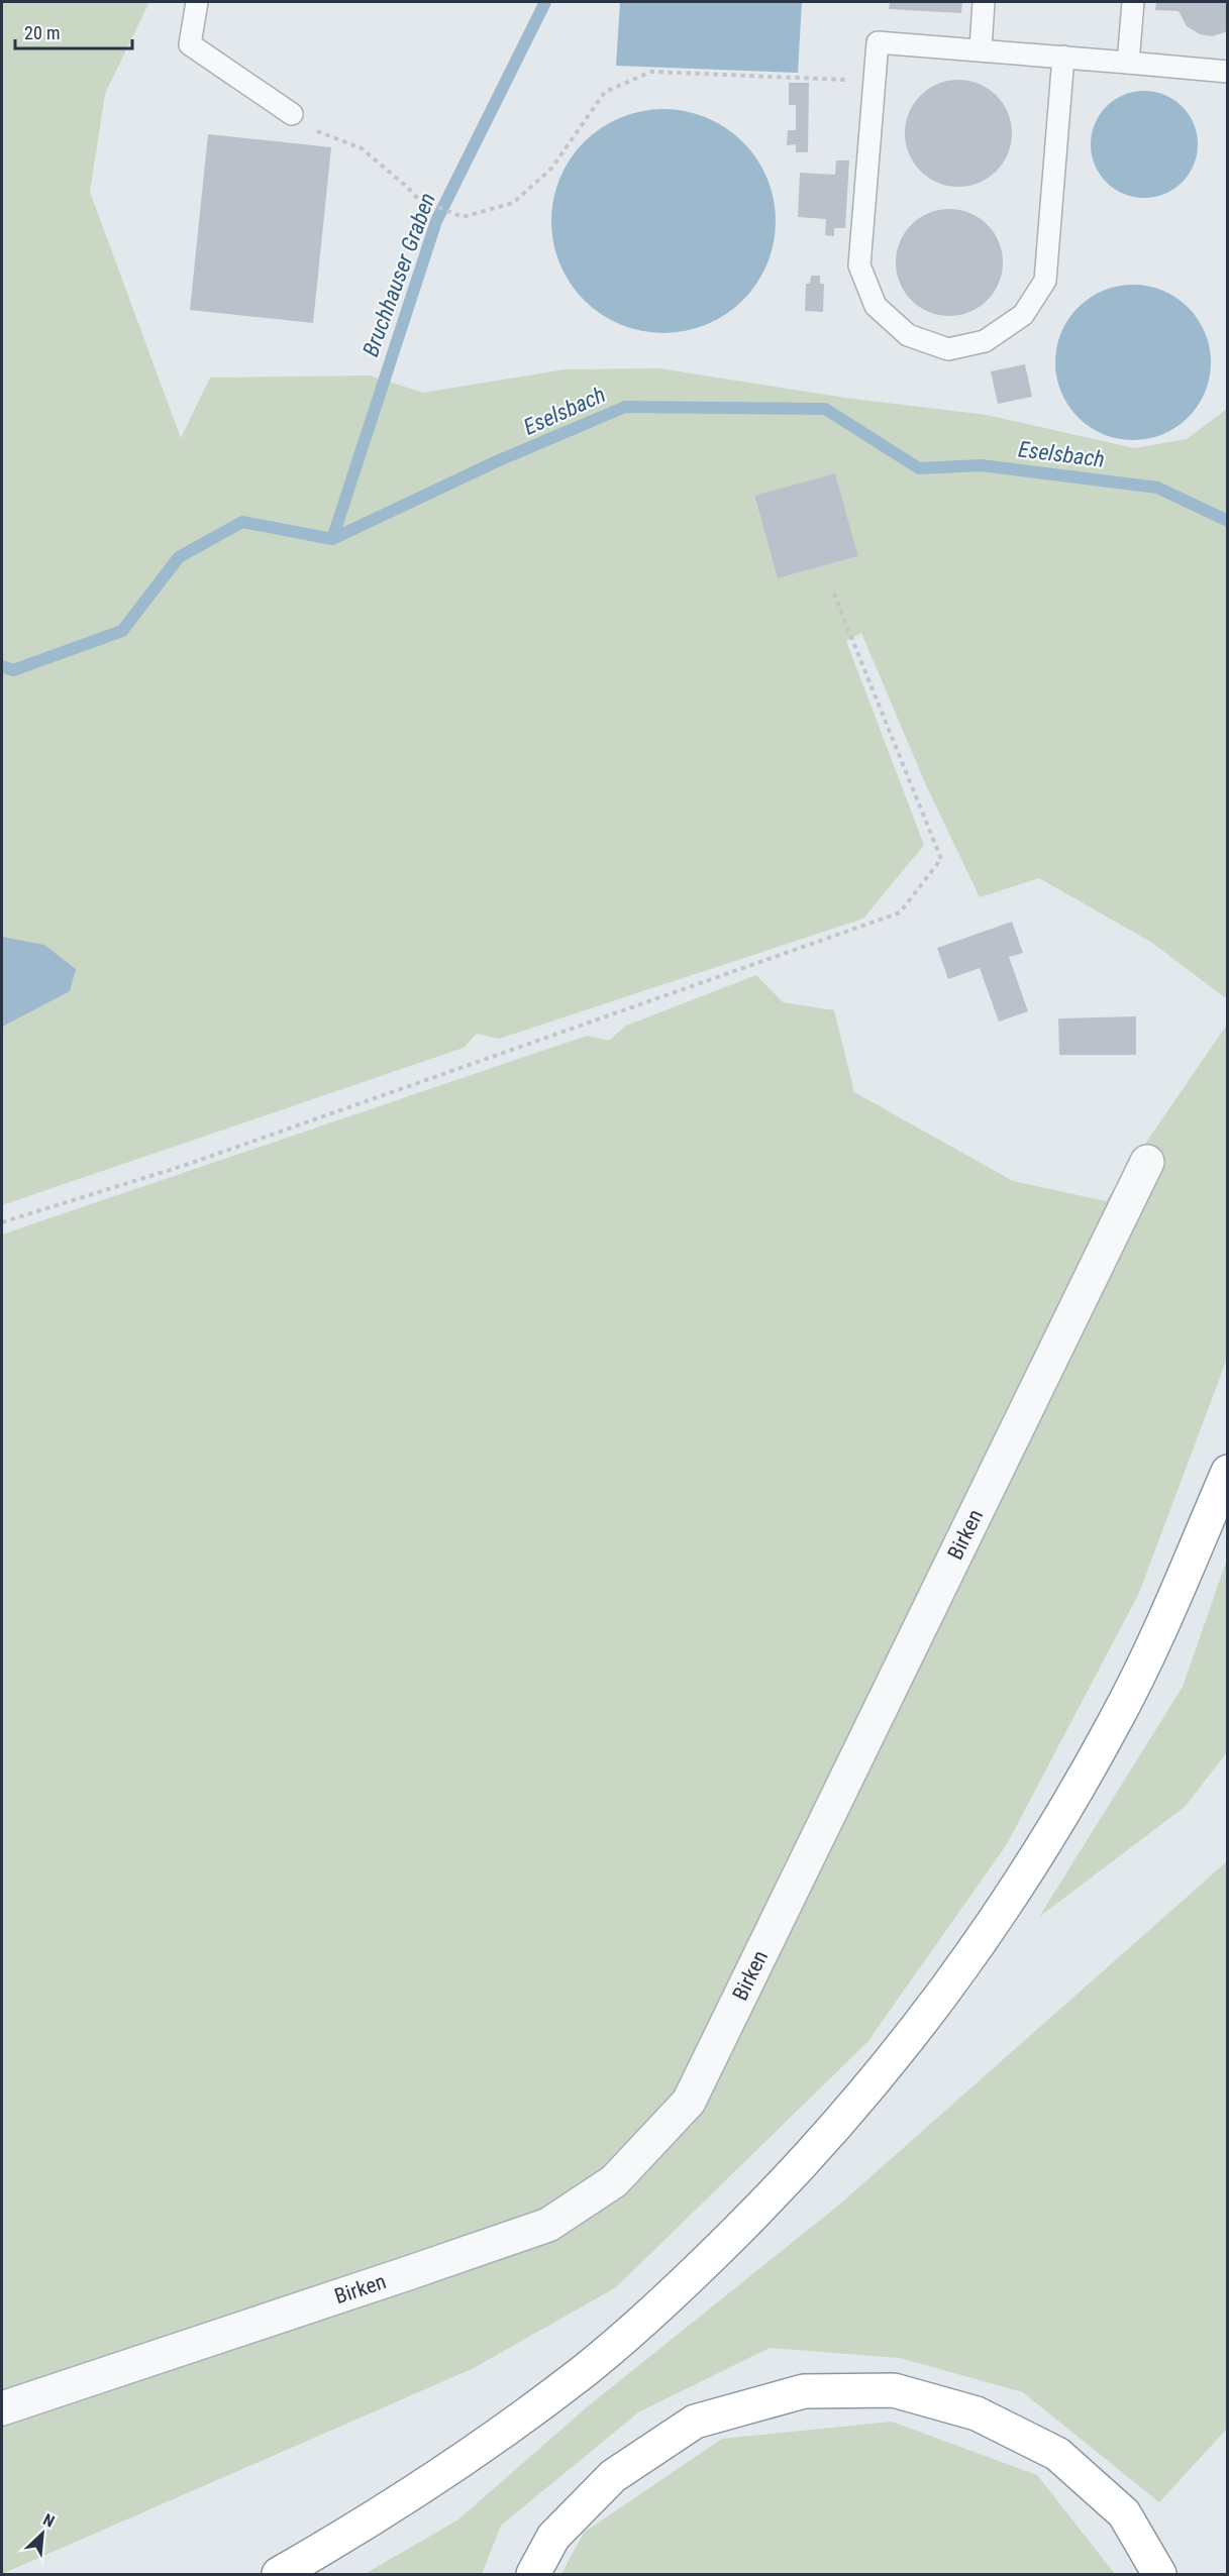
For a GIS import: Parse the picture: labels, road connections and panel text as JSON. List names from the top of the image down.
{
  "streets": {
    "street": ["Birken"]
  },
  "water": ["Bruchhauser Graben", "Eselsbach"],
  "scale_bar": "20 m",
  "north": "top right"
}
